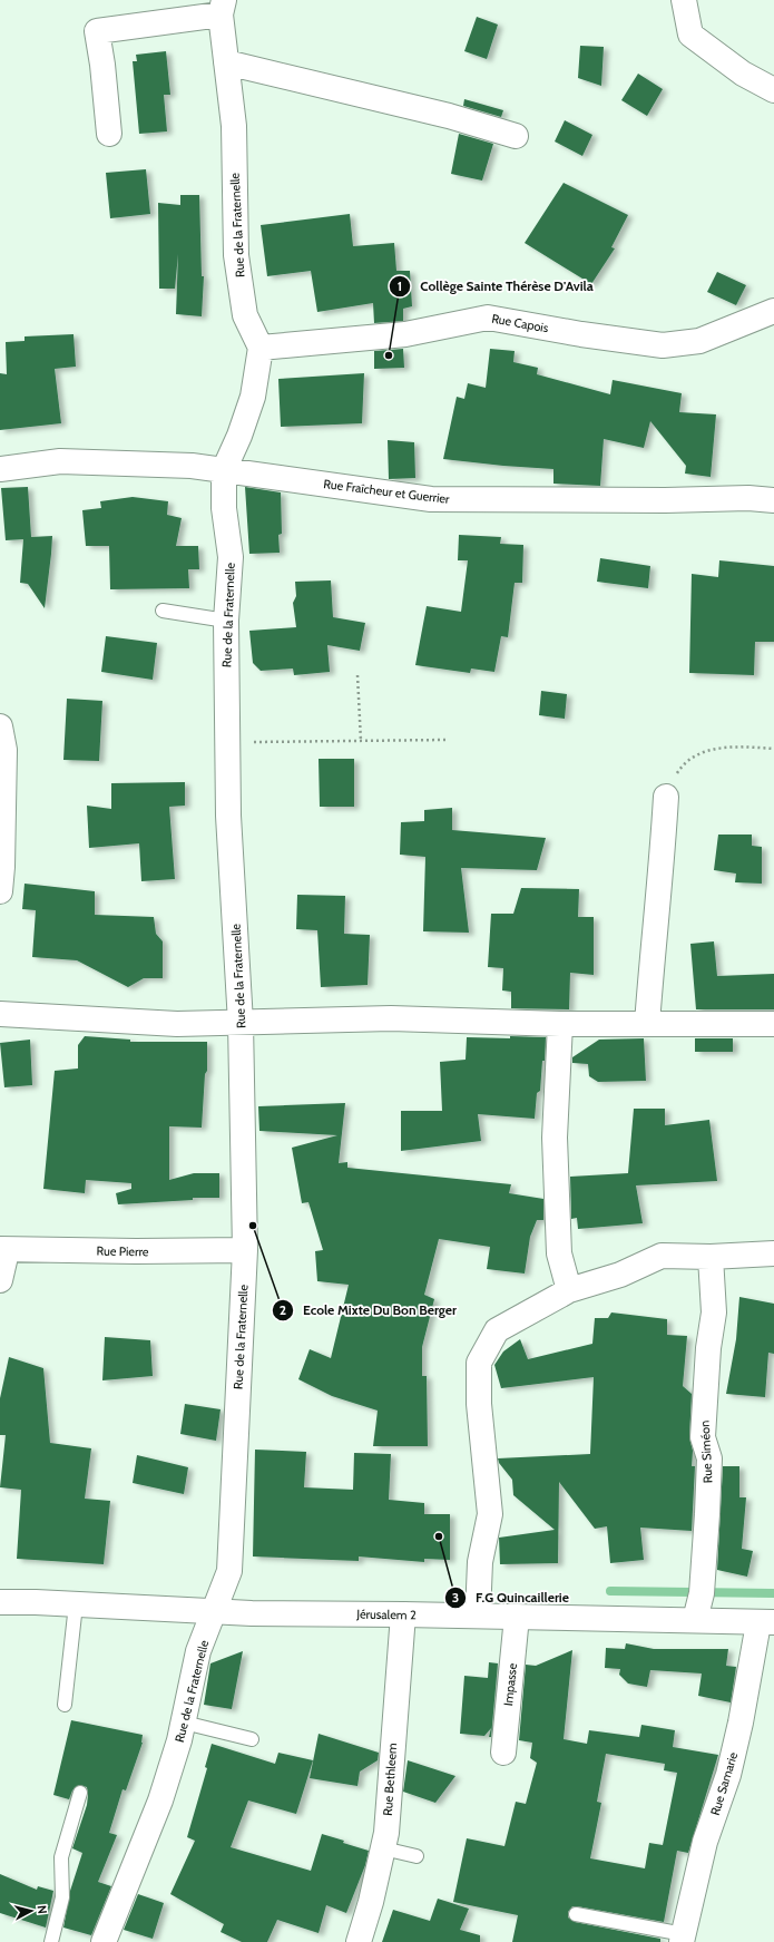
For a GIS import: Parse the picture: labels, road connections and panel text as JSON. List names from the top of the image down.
{
  "streets": {
    "street": [
      "Rue de la Fraternelle",
      "Rue Capois",
      "Rue Fraîcheur et Guerrier",
      "Rue Pierre",
      "Rue Siméon",
      "Jérusalem 2",
      "Impasse",
      "Rue Bethleem",
      "Rue Samarie"
    ]
  },
  "crossings": [
    ["Rue de la Fraternelle", "Rue Capois"],
    ["Rue de la Fraternelle", "Rue Fraîcheur et Guerrier"],
    ["Rue de la Fraternelle", "Rue Pierre"],
    ["Rue de la Fraternelle", "Jérusalem 2"],
    ["Rue Siméon", "Jérusalem 2"],
    ["Jérusalem 2", "Impasse"],
    ["Jérusalem 2", "Rue Bethleem"],
    ["Jérusalem 2", "Rue Samarie"]
  ],
  "places": ["Collège Sainte Thérèse D'Avila", "Ecole Mixte Du Bon Berger", "F.G Quincaillerie"],
  "north": "right"
}
